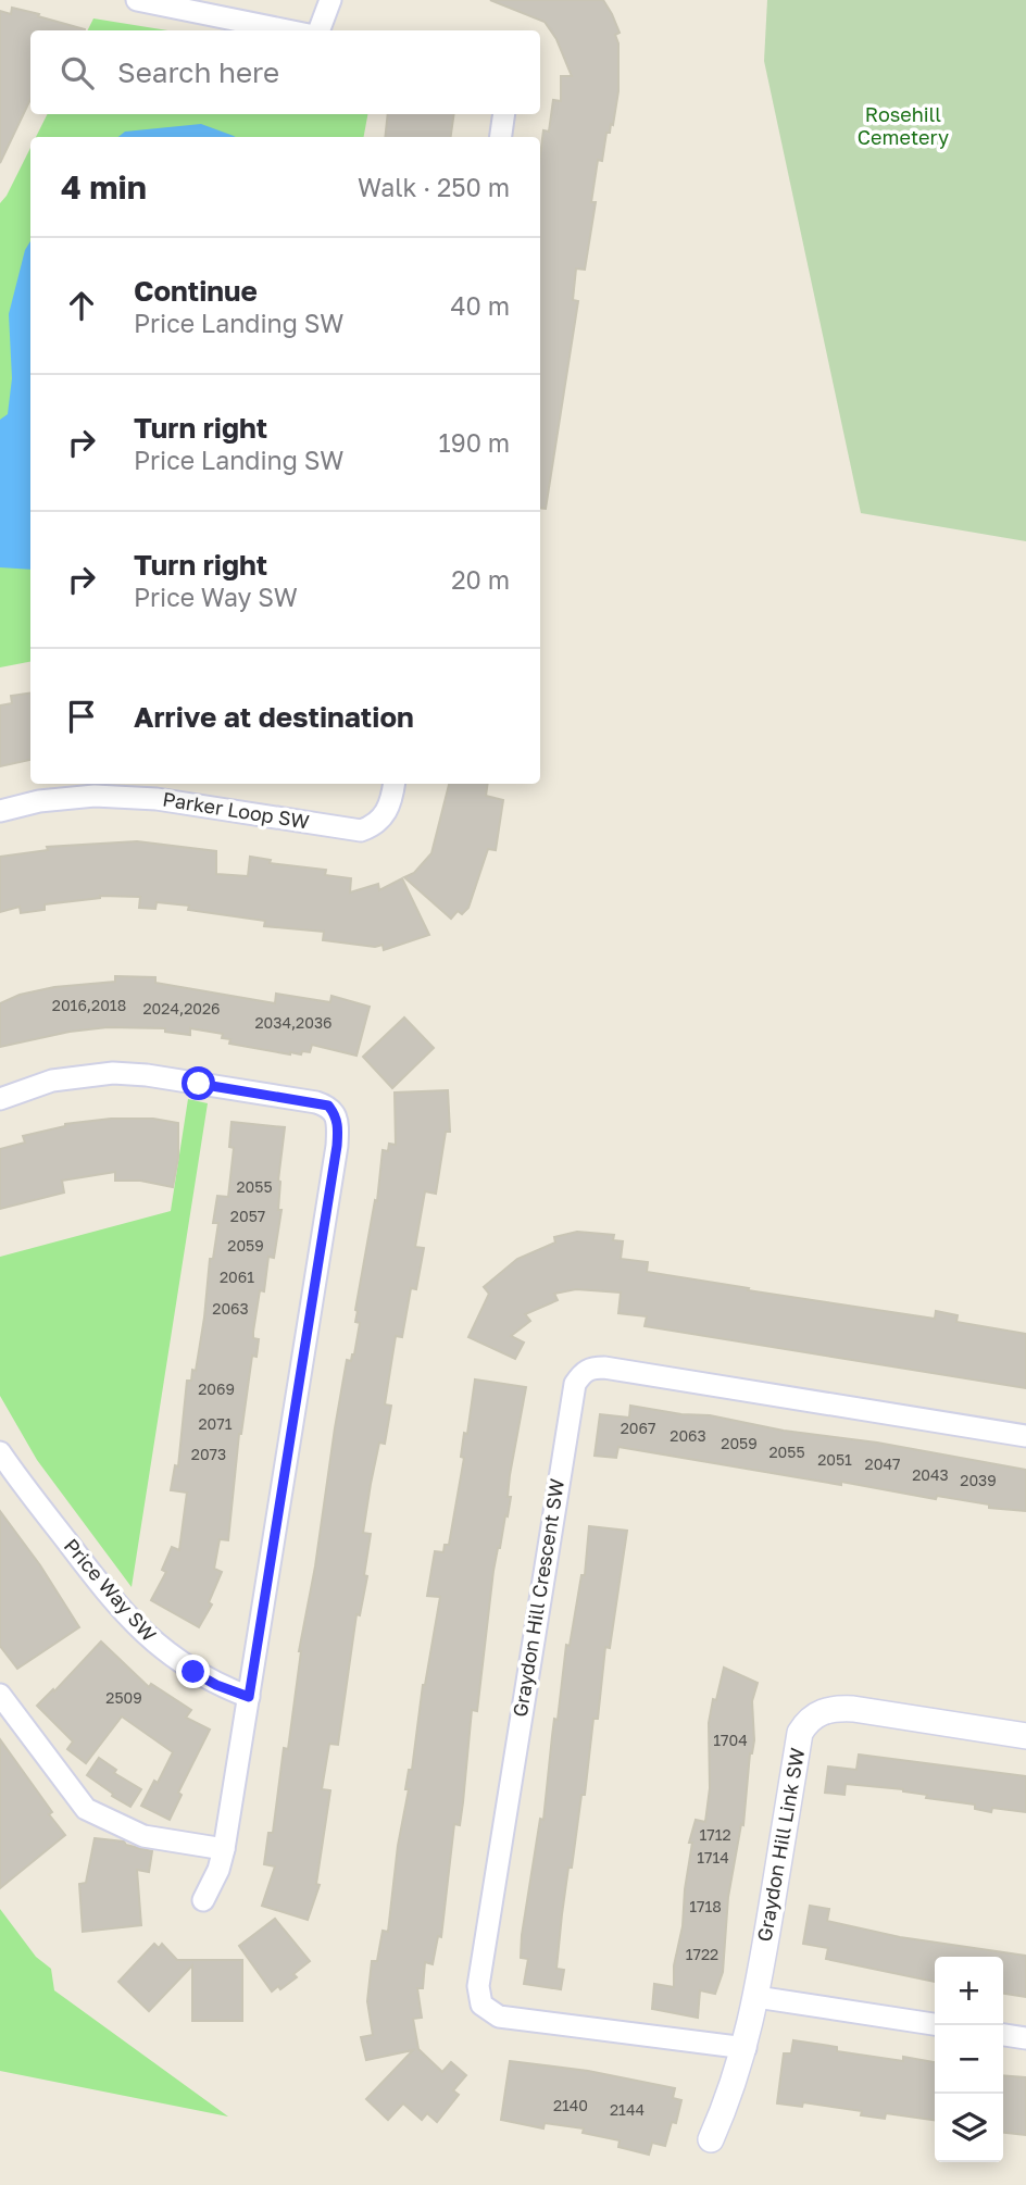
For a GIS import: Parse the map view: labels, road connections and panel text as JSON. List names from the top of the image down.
{
  "streets": {
    "street": [
      "Parker Loop SW",
      "Price Way SW",
      "Graydon Hill Crescent SW",
      "Graydon Hill Link SW"
    ]
  },
  "crossings": [
    ["Graydon Hill Crescent SW", "Graydon Hill Link SW"]
  ],
  "parks": ["Rosehill Cemetery"],
  "house_numbers": [
    "2016,2018",
    "2024,2026",
    "2034,2036",
    "2055",
    "2057",
    "2059",
    "2061",
    "2063",
    "2069",
    "2071",
    "2067",
    "2063",
    "2059",
    "2055",
    "2073",
    "2051",
    "2047",
    "2043",
    "2039",
    "2509",
    "1704",
    "1712",
    "1714",
    "1718",
    "1722",
    "2140",
    "2144"
  ],
  "page": {
    "search": "Search here",
    "heading": ["4 min", "Walk · 250 m"],
    "list": [
      ["Continue", "Price Landing SW", "40 m"],
      ["Turn right", "Price Landing SW", "190 m"],
      ["Turn right", "Price Way SW", "20 m"],
      "Arrive at destination"
    ],
    "map_buttons": ["+", "−"]
  }
}
